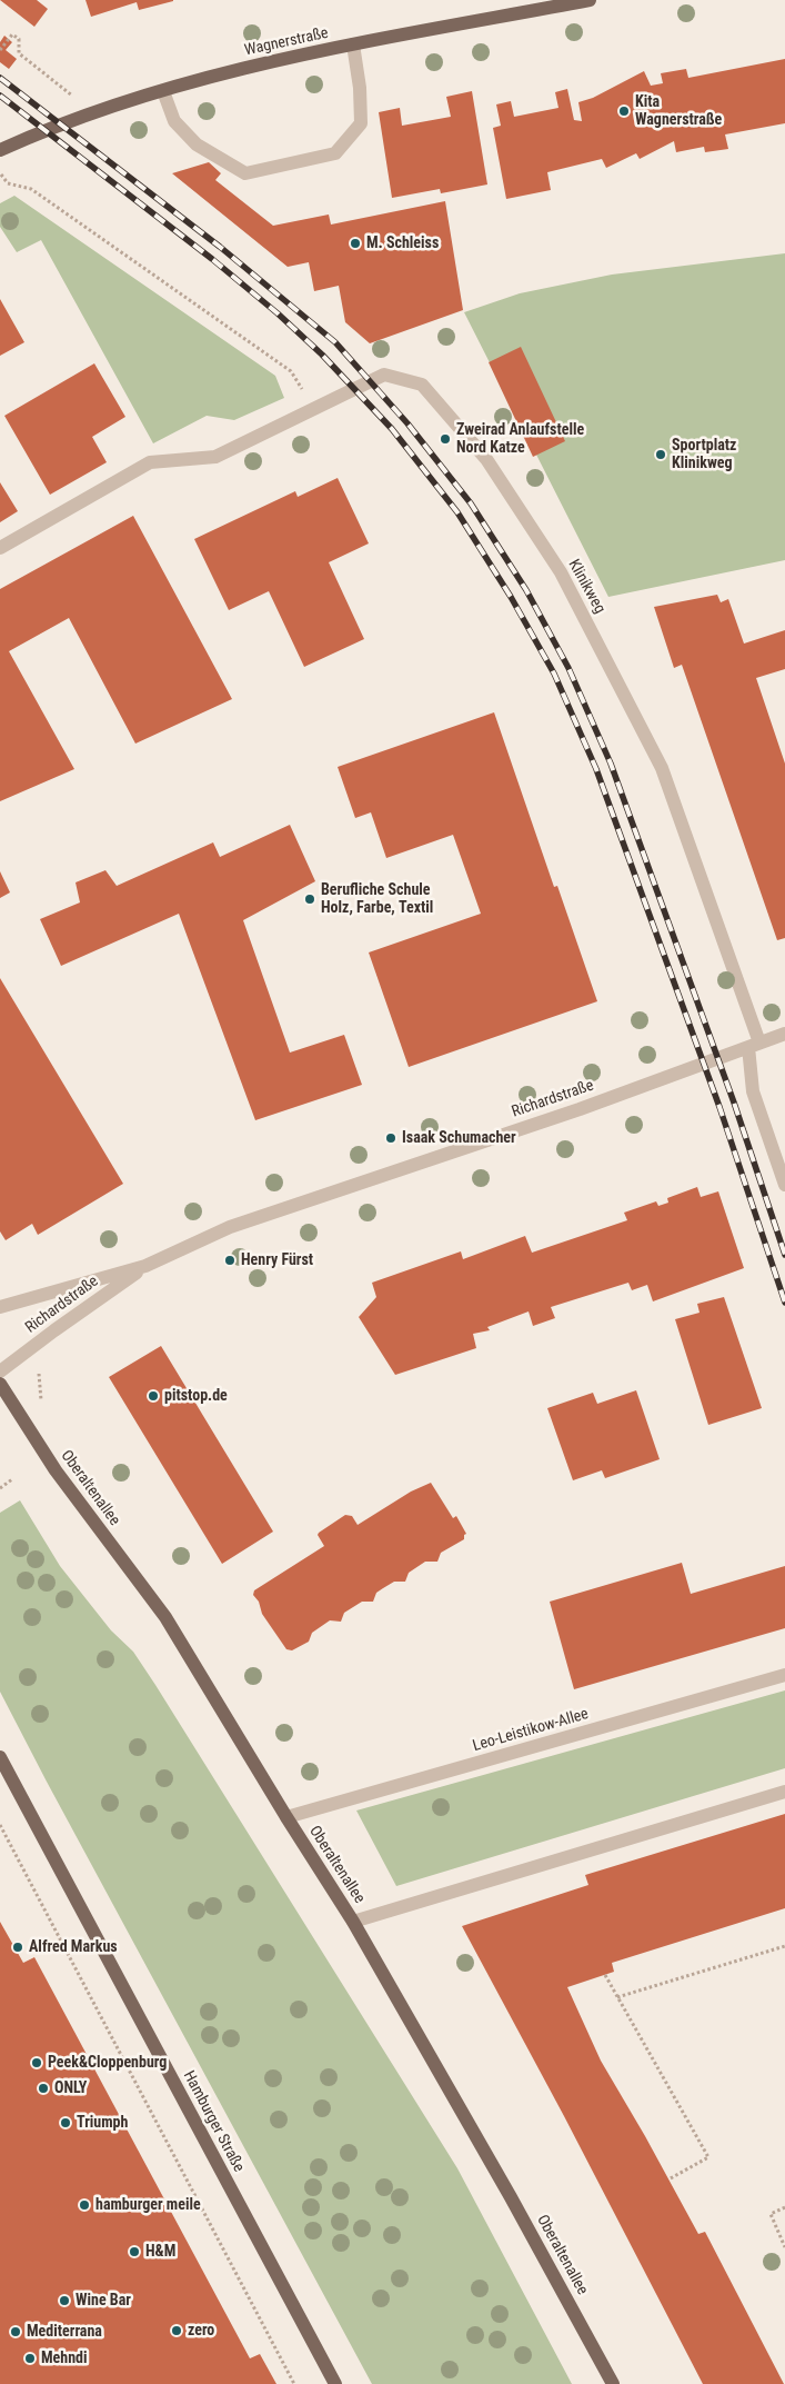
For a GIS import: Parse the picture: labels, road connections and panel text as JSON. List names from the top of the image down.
{
  "streets": {
    "main road": ["Wagnerstraße", "Oberaltenallee", "Hamburger Straße"],
    "street": ["Klinikweg", "Richardstraße", "Leo-Leistikow-Allee"]
  },
  "crossings": [
    ["Klinikweg", "Richardstraße"],
    ["Oberaltenallee", "Leo-Leistikow-Allee"]
  ],
  "places": [
    "Kita Wagnerstraße",
    "M. Schleiss",
    "Zweirad Anlaufstelle Nord Katze",
    "Sportplatz Klinikweg",
    "Berufliche Schule Holz, Farbe, Textil",
    "Isaak Schumacher",
    "Henry Fürst",
    "pitstop.de",
    "Alfred Markus",
    "Peek&Cloppenburg",
    "ONLY",
    "Triumph",
    "hamburger meile",
    "H&M",
    "Wine Bar",
    "zero",
    "Mediterrana",
    "Mehndi"
  ]
}
